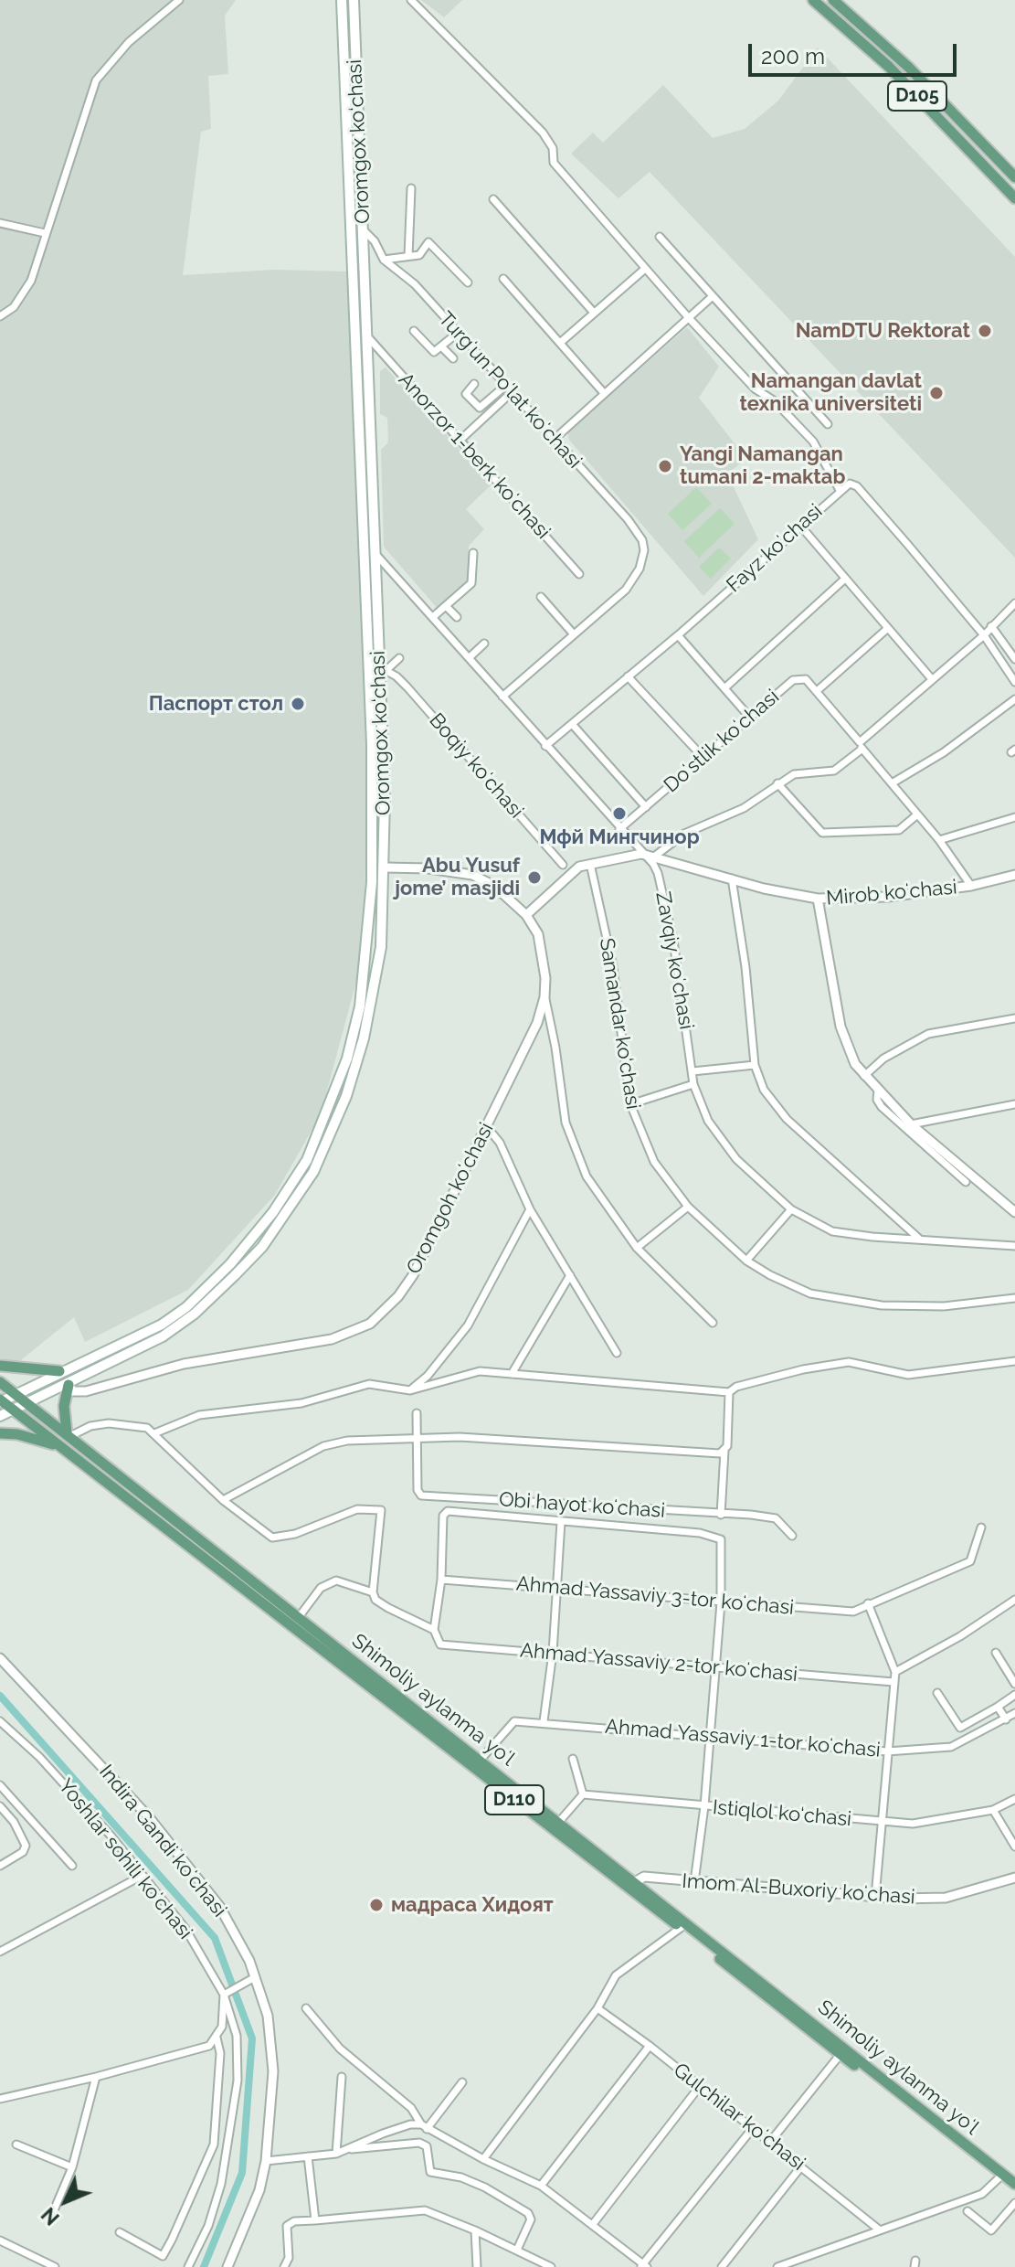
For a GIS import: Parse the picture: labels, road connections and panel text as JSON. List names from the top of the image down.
{
  "streets": {
    "main road": [
      "D105",
      "Oromgox ko‘chasi",
      "Shimoliy aylanma yoʻl",
      "D110"
    ],
    "street": [
      "Turgʻun Poʻlat koʻchasi",
      "Anorzor 1-berk koʻchasi",
      "Fayz koʻchasi",
      "Doʻstlik koʻchasi",
      "Boqiy koʻchasi",
      "Mirob koʻchasi",
      "Zavqiy koʻchasi",
      "Samandar ko‘chasi",
      "Oromgoh koʻchasi",
      "Obi hayot koʻchasi",
      "Ahmad Yassaviy 3-tor koʻchasi",
      "Ahmad Yassaviy 2-tor koʻchasi",
      "Ahmad Yassaviy 1-tor koʻchasi",
      "Istiqlol ko‘chasi",
      "Indira Gandi koʻchasi",
      "Yoshlar sohili koʻchasi",
      "Imom Al-Buxoriy koʻchasi",
      "Gulchilar koʻchasi"
    ]
  },
  "crossings": [
    ["Oromgox ko‘chasi", "Turgʻun Poʻlat koʻchasi"],
    ["Oromgox ko‘chasi", "Anorzor 1-berk koʻchasi"],
    ["Oromgox ko‘chasi", "Boqiy koʻchasi"],
    ["Oromgox ko‘chasi", "Zavqiy koʻchasi"],
    ["Oromgox ko‘chasi", "Oromgoh koʻchasi"],
    ["Oromgox ko‘chasi", "Shimoliy aylanma yoʻl"],
    ["Fayz koʻchasi", "Zavqiy koʻchasi"],
    ["Doʻstlik koʻchasi", "Zavqiy koʻchasi"],
    ["Mirob koʻchasi", "Zavqiy koʻchasi"],
    ["Shimoliy aylanma yoʻl", "Ahmad Yassaviy 1-tor koʻchasi"],
    ["Shimoliy aylanma yoʻl", "Imom Al-Buxoriy koʻchasi"]
  ],
  "places": [
    "NamDTU Rektorat",
    "Namangan davlat texnika universiteti",
    "Yangi Namangan tumani 2-maktab",
    "Паспорт стол",
    "Мфй Мингчинор",
    "Abu Yusuf jome’ masjidi",
    "мадраса Хидоят"
  ],
  "scale_bar": "200 m",
  "north": "bottom left"
}
